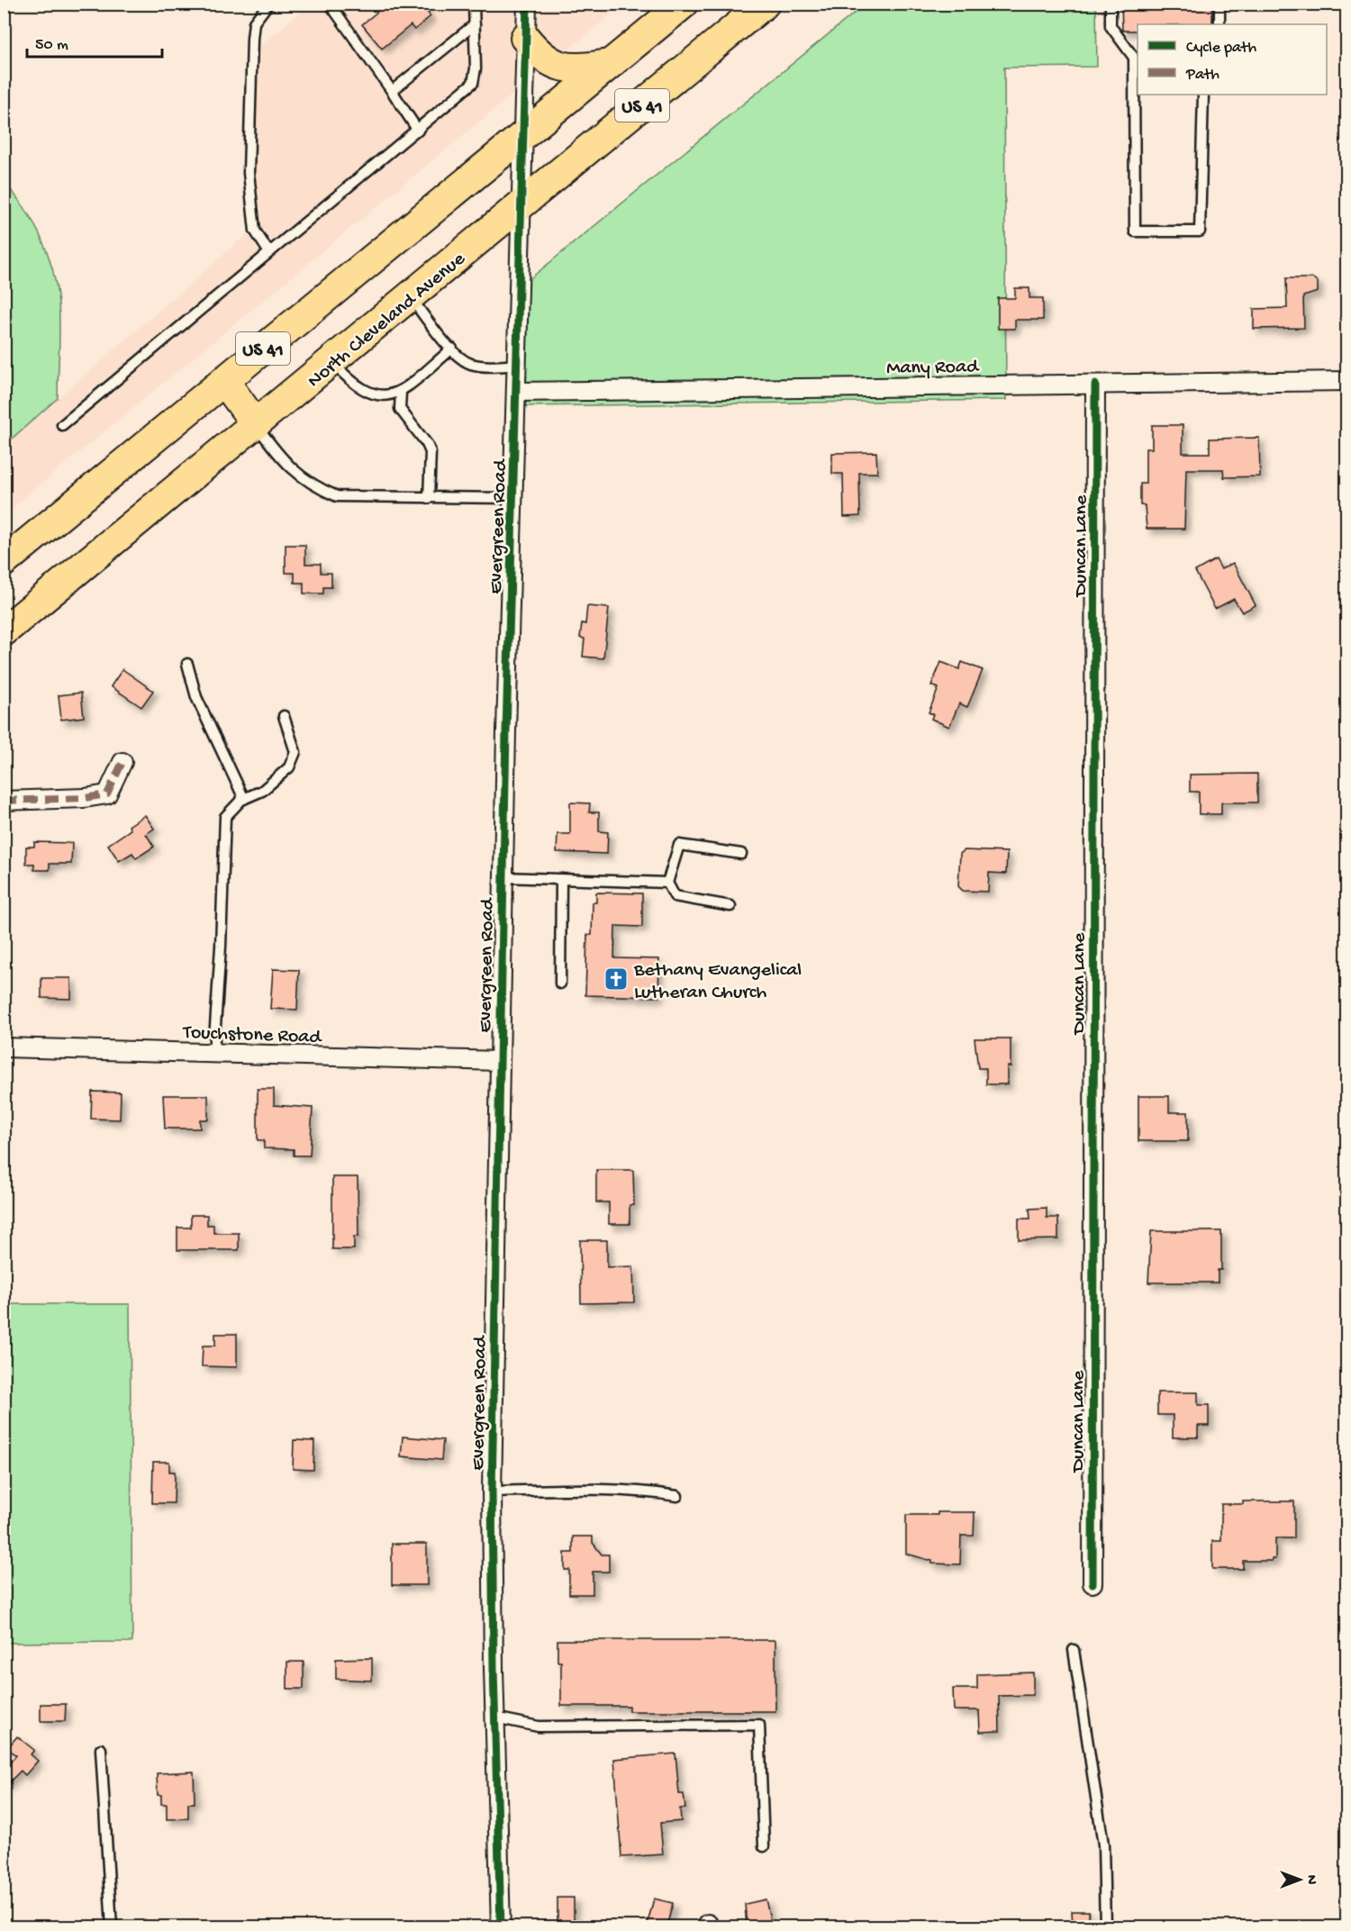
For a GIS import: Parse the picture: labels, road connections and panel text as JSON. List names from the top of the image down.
{
  "streets": {
    "main road": ["US 41", "North Cleveland Avenue"],
    "street": [
      "Many Road",
      "Evergreen Road",
      "Duncan Lane",
      "Touchstone Road"
    ]
  },
  "crossings": [
    ["US 41", "Evergreen Road"],
    ["North Cleveland Avenue", "Evergreen Road"],
    ["Many Road", "Evergreen Road"],
    ["Many Road", "Duncan Lane"],
    ["Evergreen Road", "Touchstone Road"]
  ],
  "places": {
    "church": ["Bethany Evangelical Lutheran Church"]
  },
  "legend": ["Cycle path", "Path"],
  "scale_bar": "50 m",
  "north": "right"
}
